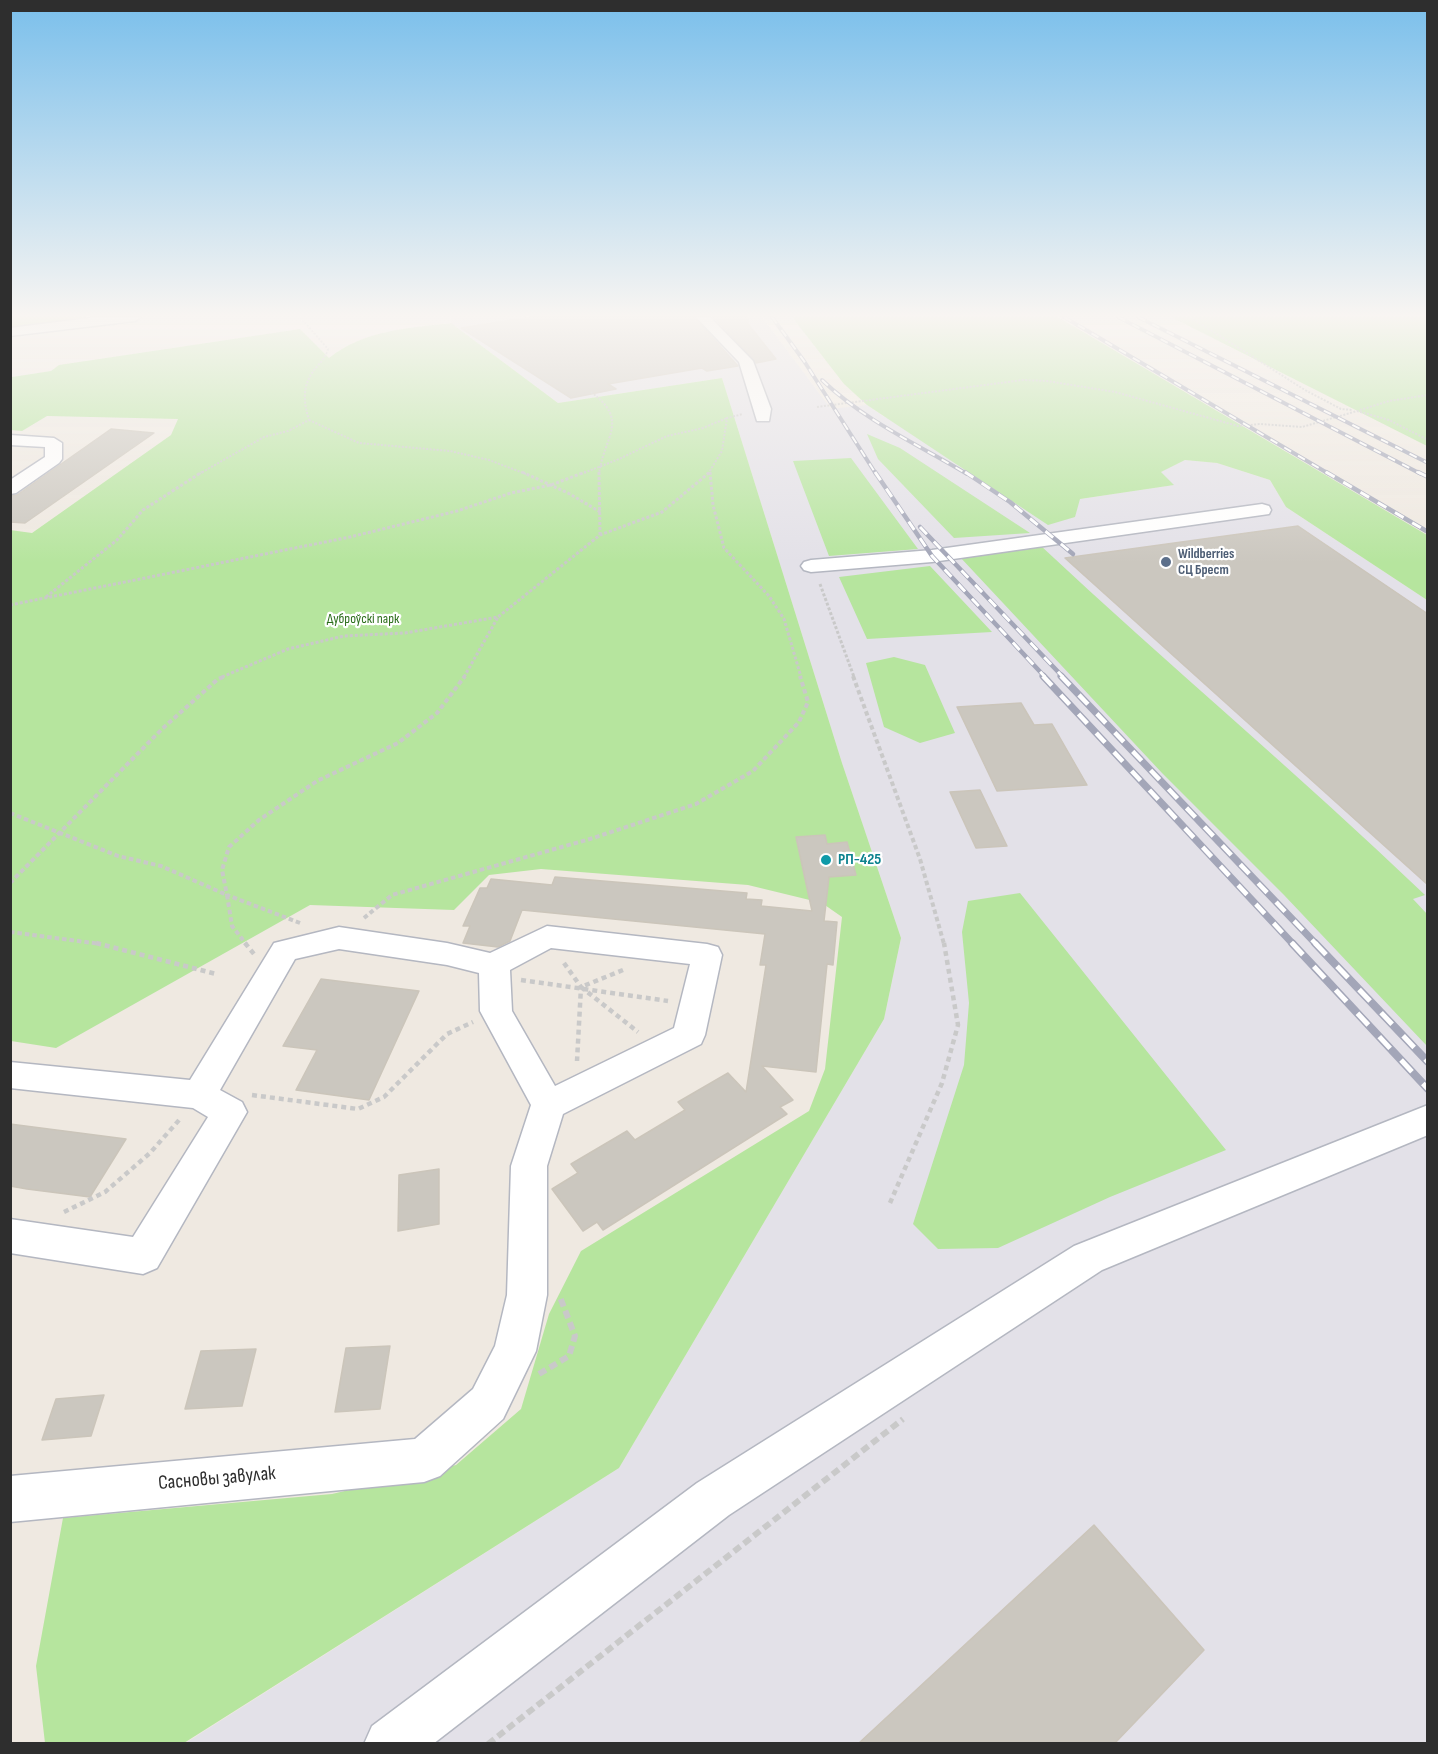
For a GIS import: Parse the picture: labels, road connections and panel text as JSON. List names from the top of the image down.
{
  "streets": {
    "street": ["Сасновы завулак"]
  },
  "parks": ["Дуброўскі парк"],
  "places": ["Wildberries СЦ Брест", "РП-425"]
}
